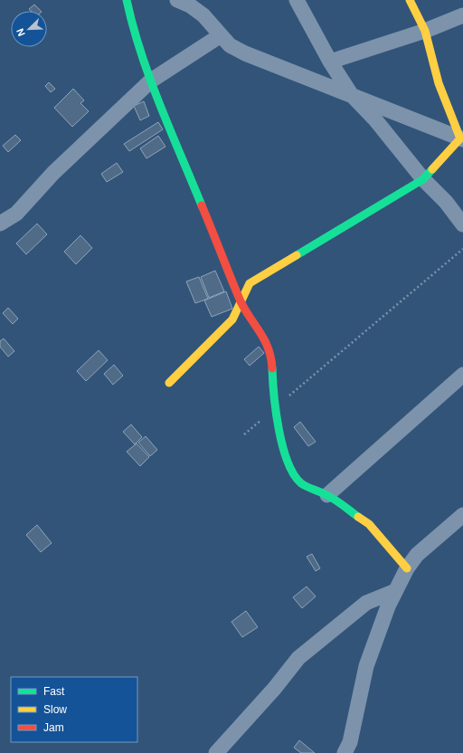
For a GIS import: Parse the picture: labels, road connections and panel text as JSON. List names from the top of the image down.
{
  "legend": ["Fast", "Slow", "Jam"],
  "north": "bottom left"
}
